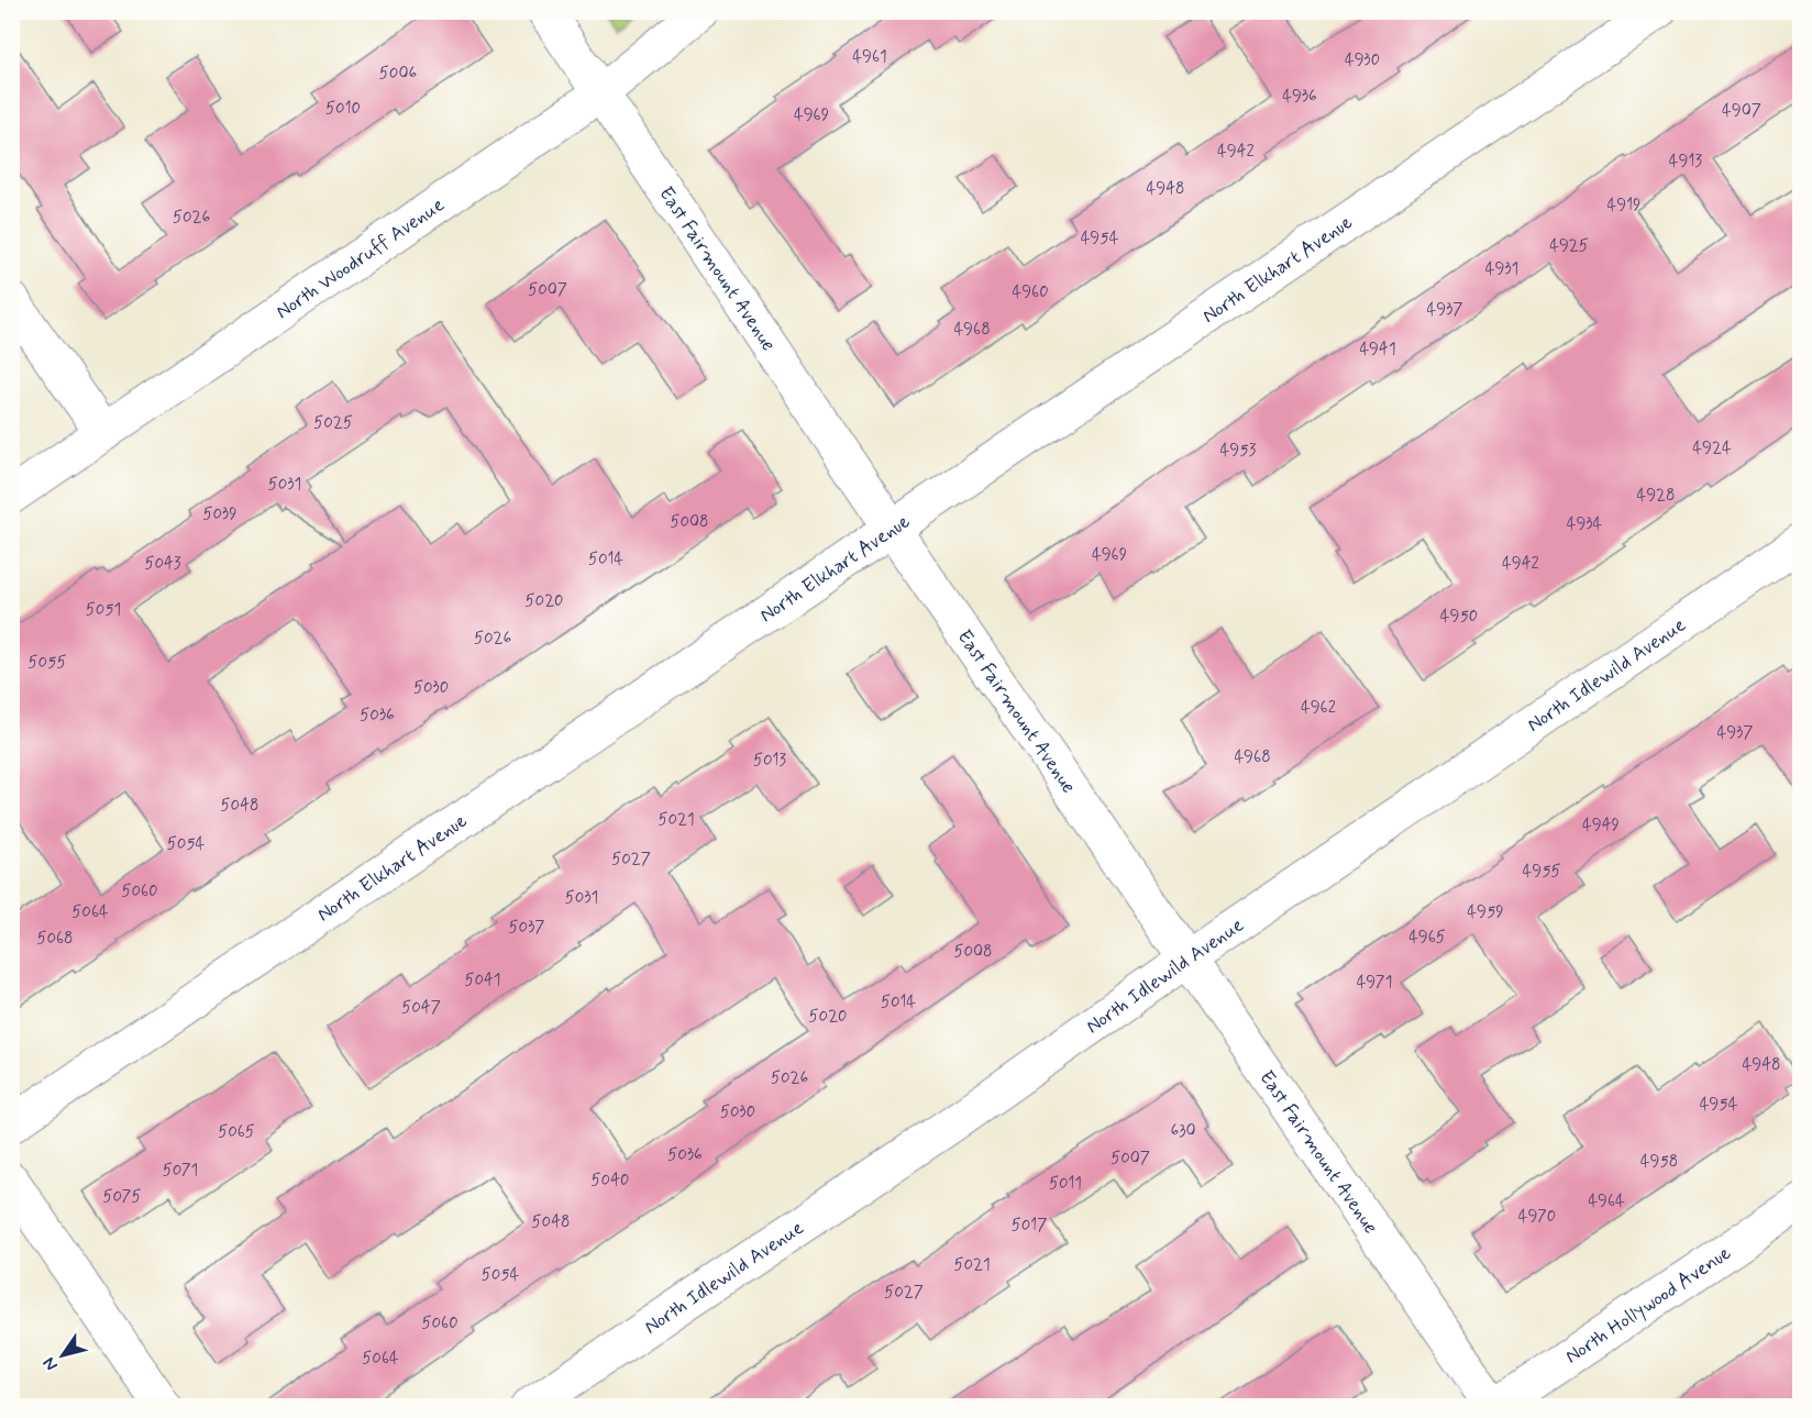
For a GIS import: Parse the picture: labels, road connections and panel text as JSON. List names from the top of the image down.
{
  "streets": {
    "street": [
      "North Woodruff Avenue",
      "East Fairmount Avenue",
      "North Elkhart Avenue",
      "North Idlewild Avenue",
      "North Hollywood Avenue"
    ]
  },
  "crossings": [
    ["North Woodruff Avenue", "East Fairmount Avenue"],
    ["East Fairmount Avenue", "North Elkhart Avenue"],
    ["East Fairmount Avenue", "North Idlewild Avenue"],
    ["East Fairmount Avenue", "North Hollywood Avenue"]
  ],
  "house_numbers": [
    "4961",
    "4930",
    "5006",
    "4936",
    "5010",
    "4907",
    "4969",
    "4942",
    "4913",
    "4948",
    "4919",
    "5026",
    "4954",
    "4925",
    "4931",
    "5007",
    "4960",
    "4937",
    "4968",
    "4941",
    "5025",
    "4924",
    "4953",
    "5031",
    "4928",
    "5039",
    "5008",
    "4934",
    "4969",
    "5014",
    "5043",
    "4942",
    "5020",
    "5051",
    "4950",
    "5026",
    "5055",
    "5030",
    "4962",
    "5036",
    "4937",
    "4968",
    "5013",
    "5048",
    "5021",
    "4949",
    "5054",
    "5027",
    "4955",
    "5060",
    "5031",
    "5064",
    "4959",
    "5037",
    "4965",
    "5068",
    "5008",
    "5041",
    "4971",
    "5014",
    "5047",
    "5020",
    "4948",
    "5026",
    "4954",
    "5030",
    "630",
    "5065",
    "5036",
    "5007",
    "4958",
    "5071",
    "5040",
    "5011",
    "5075",
    "4964",
    "4970",
    "5048",
    "5017",
    "5021",
    "5054",
    "5027",
    "5060",
    "5064"
  ],
  "north": "bottom left"
}
